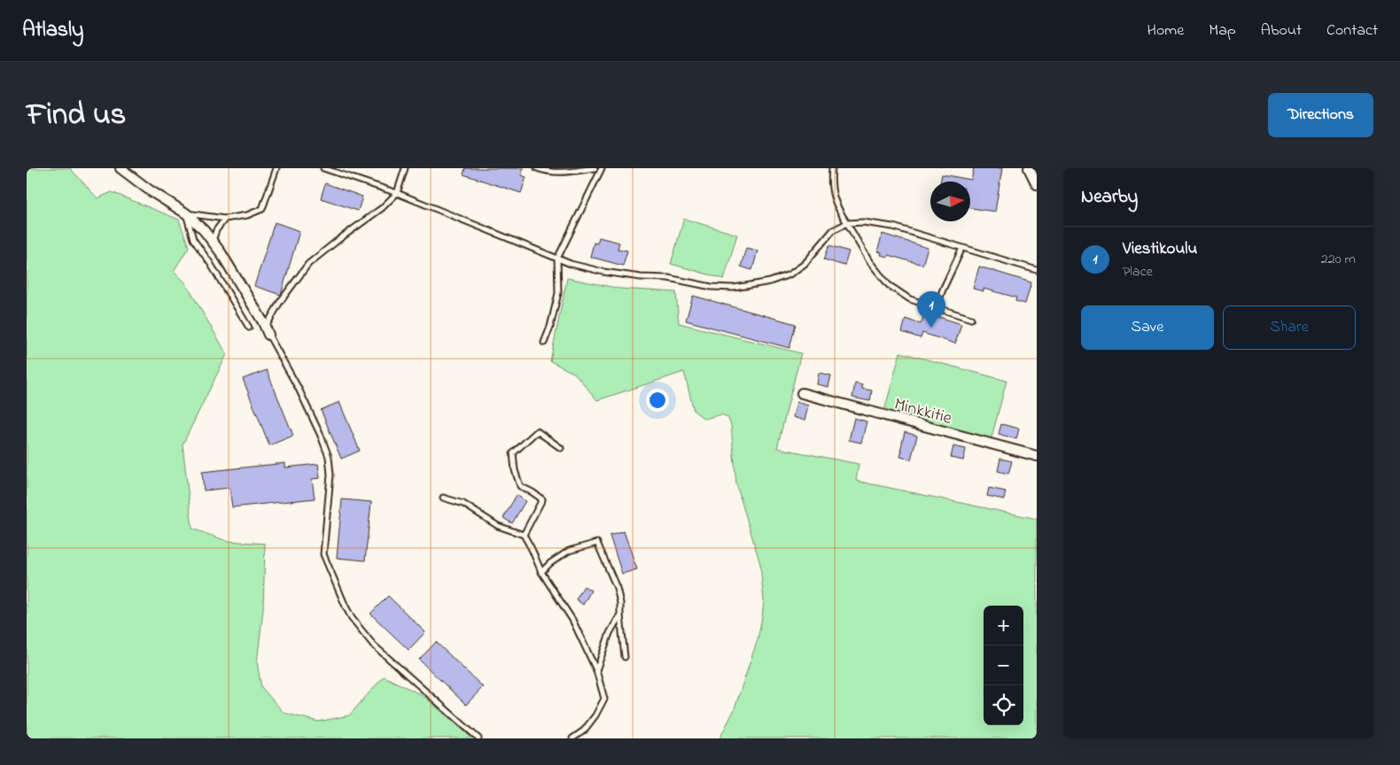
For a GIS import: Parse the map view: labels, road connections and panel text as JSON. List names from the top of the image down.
{
  "streets": {
    "street": ["Minkkitie"]
  },
  "north": "right",
  "page": {
    "header": "Atlasly",
    "nav": [
      "Home",
      "Map",
      "About",
      "Contact"
    ],
    "title": "Find us",
    "buttons": [
      "Directions",
      ["Save", "Share"]
    ],
    "heading": "Nearby",
    "list": [
      {
        "mark": "1",
        "name": "Viestikoulu",
        "note": "Place",
        "value": "220 m"
      }
    ],
    "pins": "1",
    "map_buttons": ["+", "−"]
  }
}
